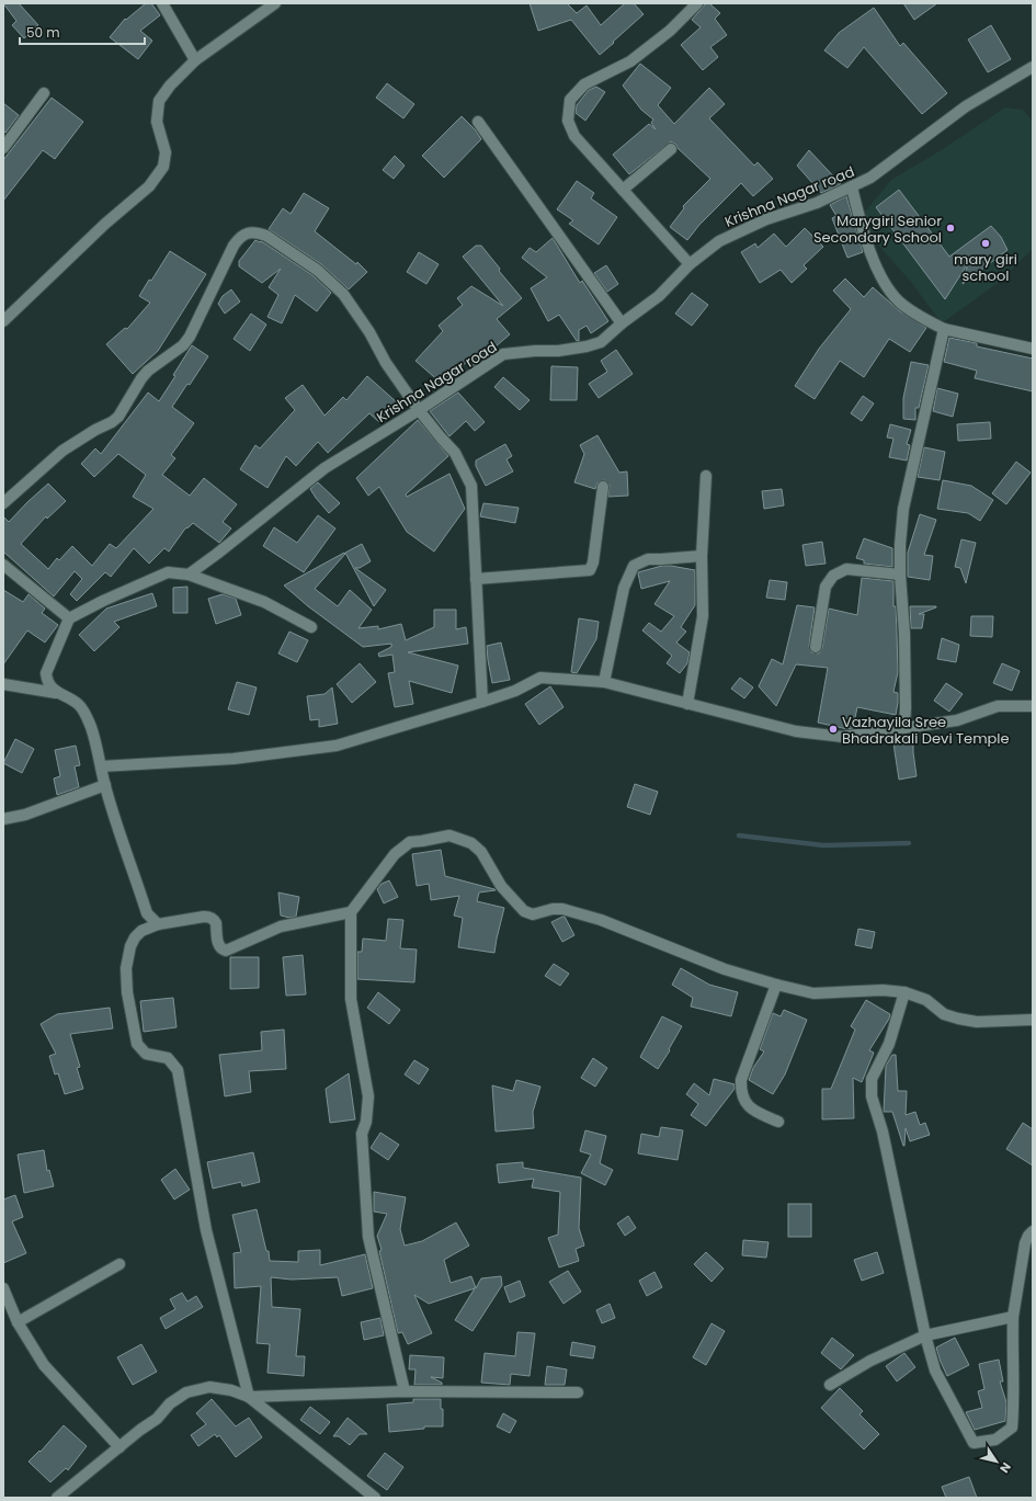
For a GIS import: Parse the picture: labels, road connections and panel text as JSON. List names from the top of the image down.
{
  "streets": {
    "street": ["Krishna Nagar road"]
  },
  "places": ["Marygiri Senior Secondary School", "mary giri school", "Vazhayila Sree Bhadrakali Devi Temple"],
  "scale_bar": "50 m",
  "north": "bottom right"
}
